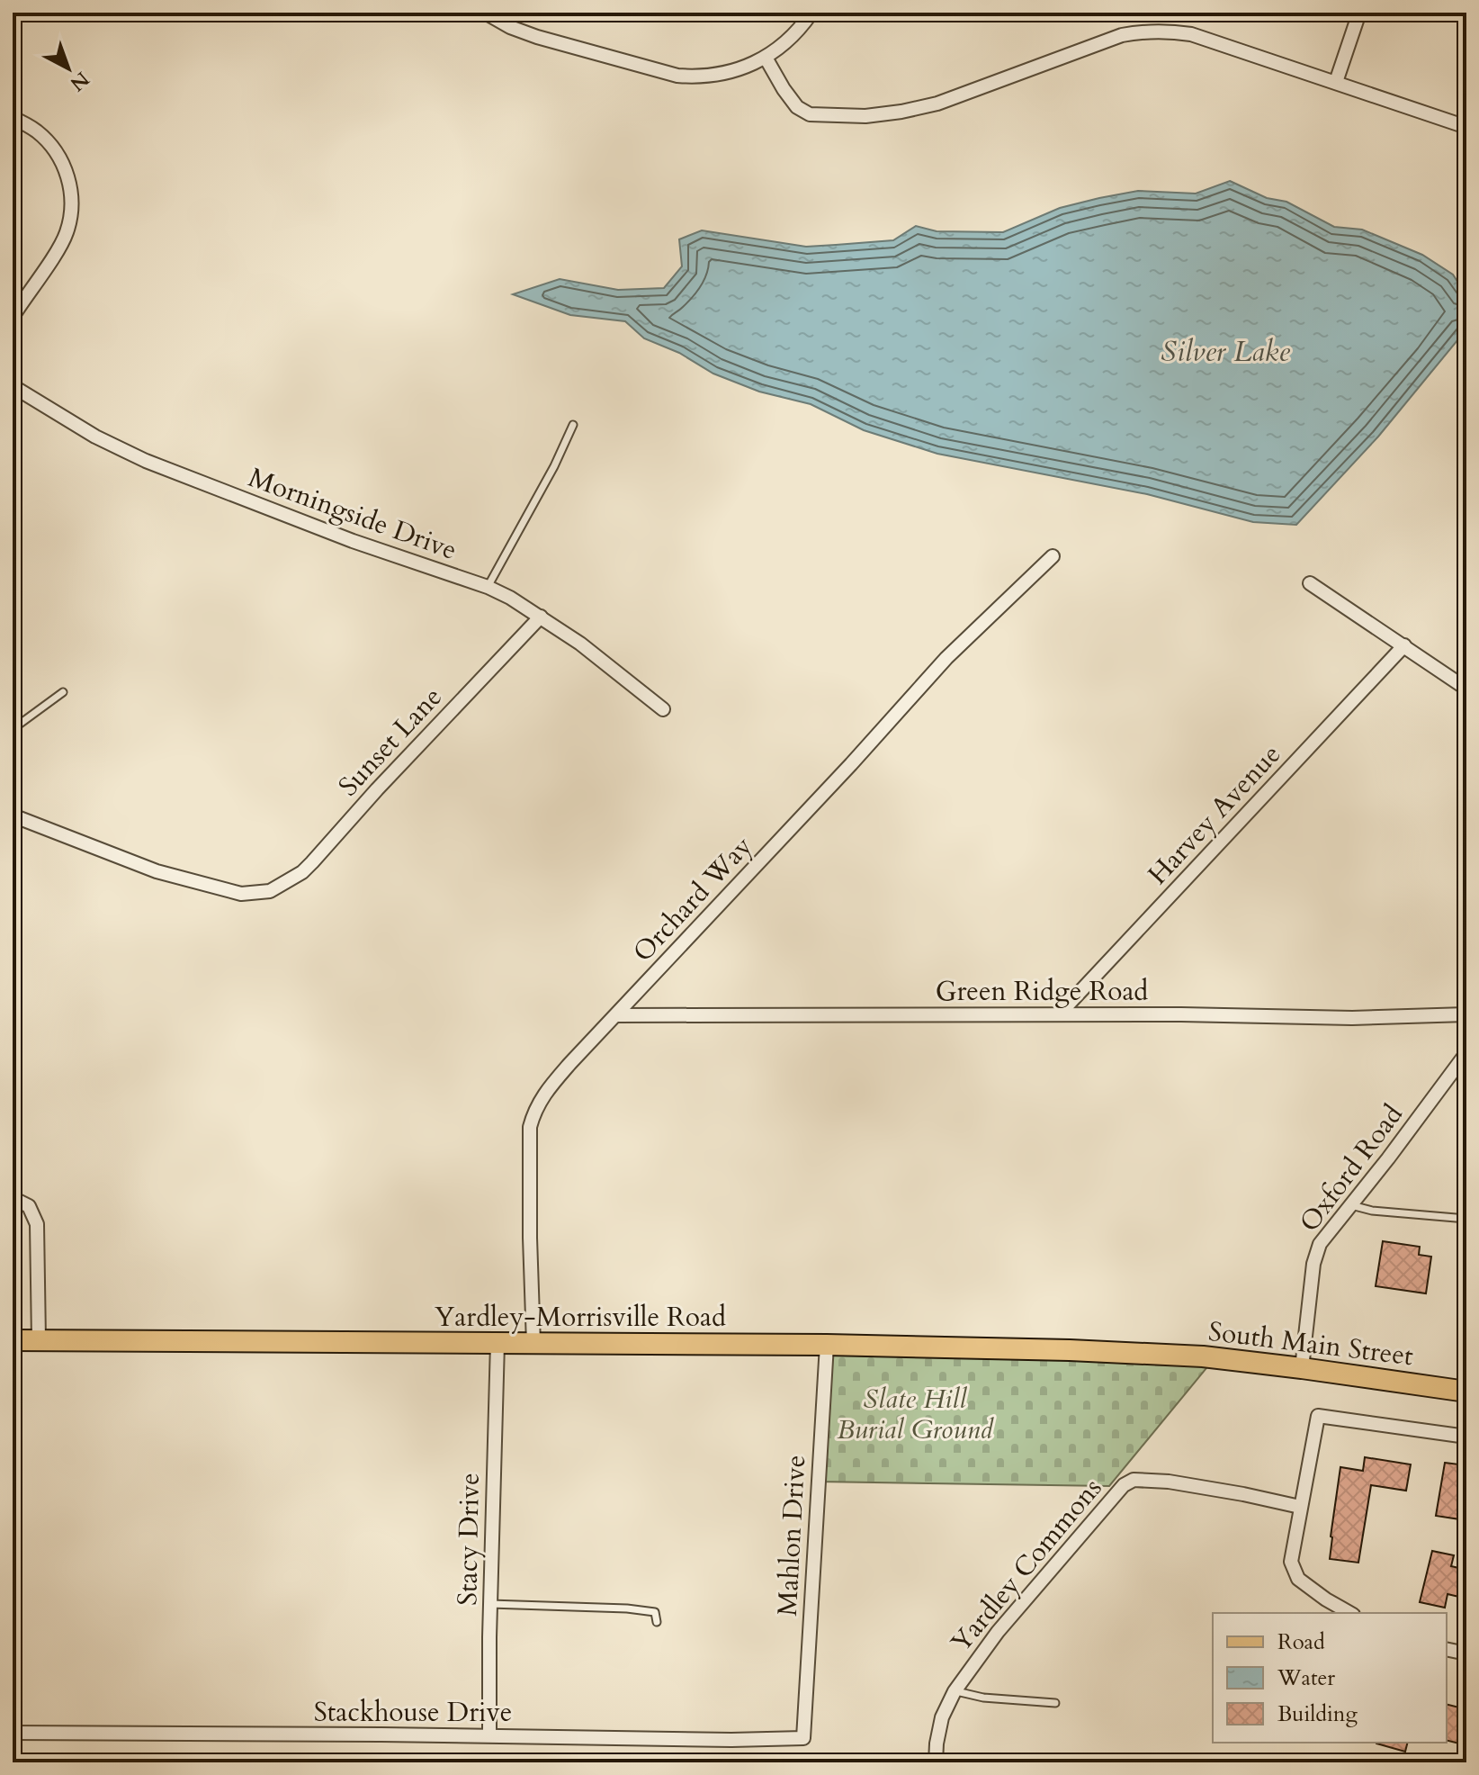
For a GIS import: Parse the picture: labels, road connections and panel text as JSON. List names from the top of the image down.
{
  "streets": {
    "main road": ["Yardley-Morrisville Road", "South Main Street"],
    "street": [
      "Morningside Drive",
      "Sunset Lane",
      "Harvey Avenue",
      "Orchard Way",
      "Green Ridge Road",
      "Oxford Road",
      "Mahlon Drive",
      "Stacy Drive",
      "Yardley Commons",
      "Stackhouse Drive"
    ]
  },
  "crossings": [
    ["Morningside Drive", "Sunset Lane"],
    ["Harvey Avenue", "Green Ridge Road"],
    ["Orchard Way", "Green Ridge Road"],
    ["Orchard Way", "Yardley-Morrisville Road"],
    ["Oxford Road", "South Main Street"],
    ["Yardley-Morrisville Road", "South Main Street"],
    ["Yardley-Morrisville Road", "Mahlon Drive"],
    ["Yardley-Morrisville Road", "Stacy Drive"],
    ["Mahlon Drive", "Stackhouse Drive"],
    ["Stacy Drive", "Stackhouse Drive"]
  ],
  "water": ["Silver Lake"],
  "parks": ["Slate Hill Burial Ground"],
  "legend": ["Road", "Water", "Building"],
  "north": "bottom right"
}
